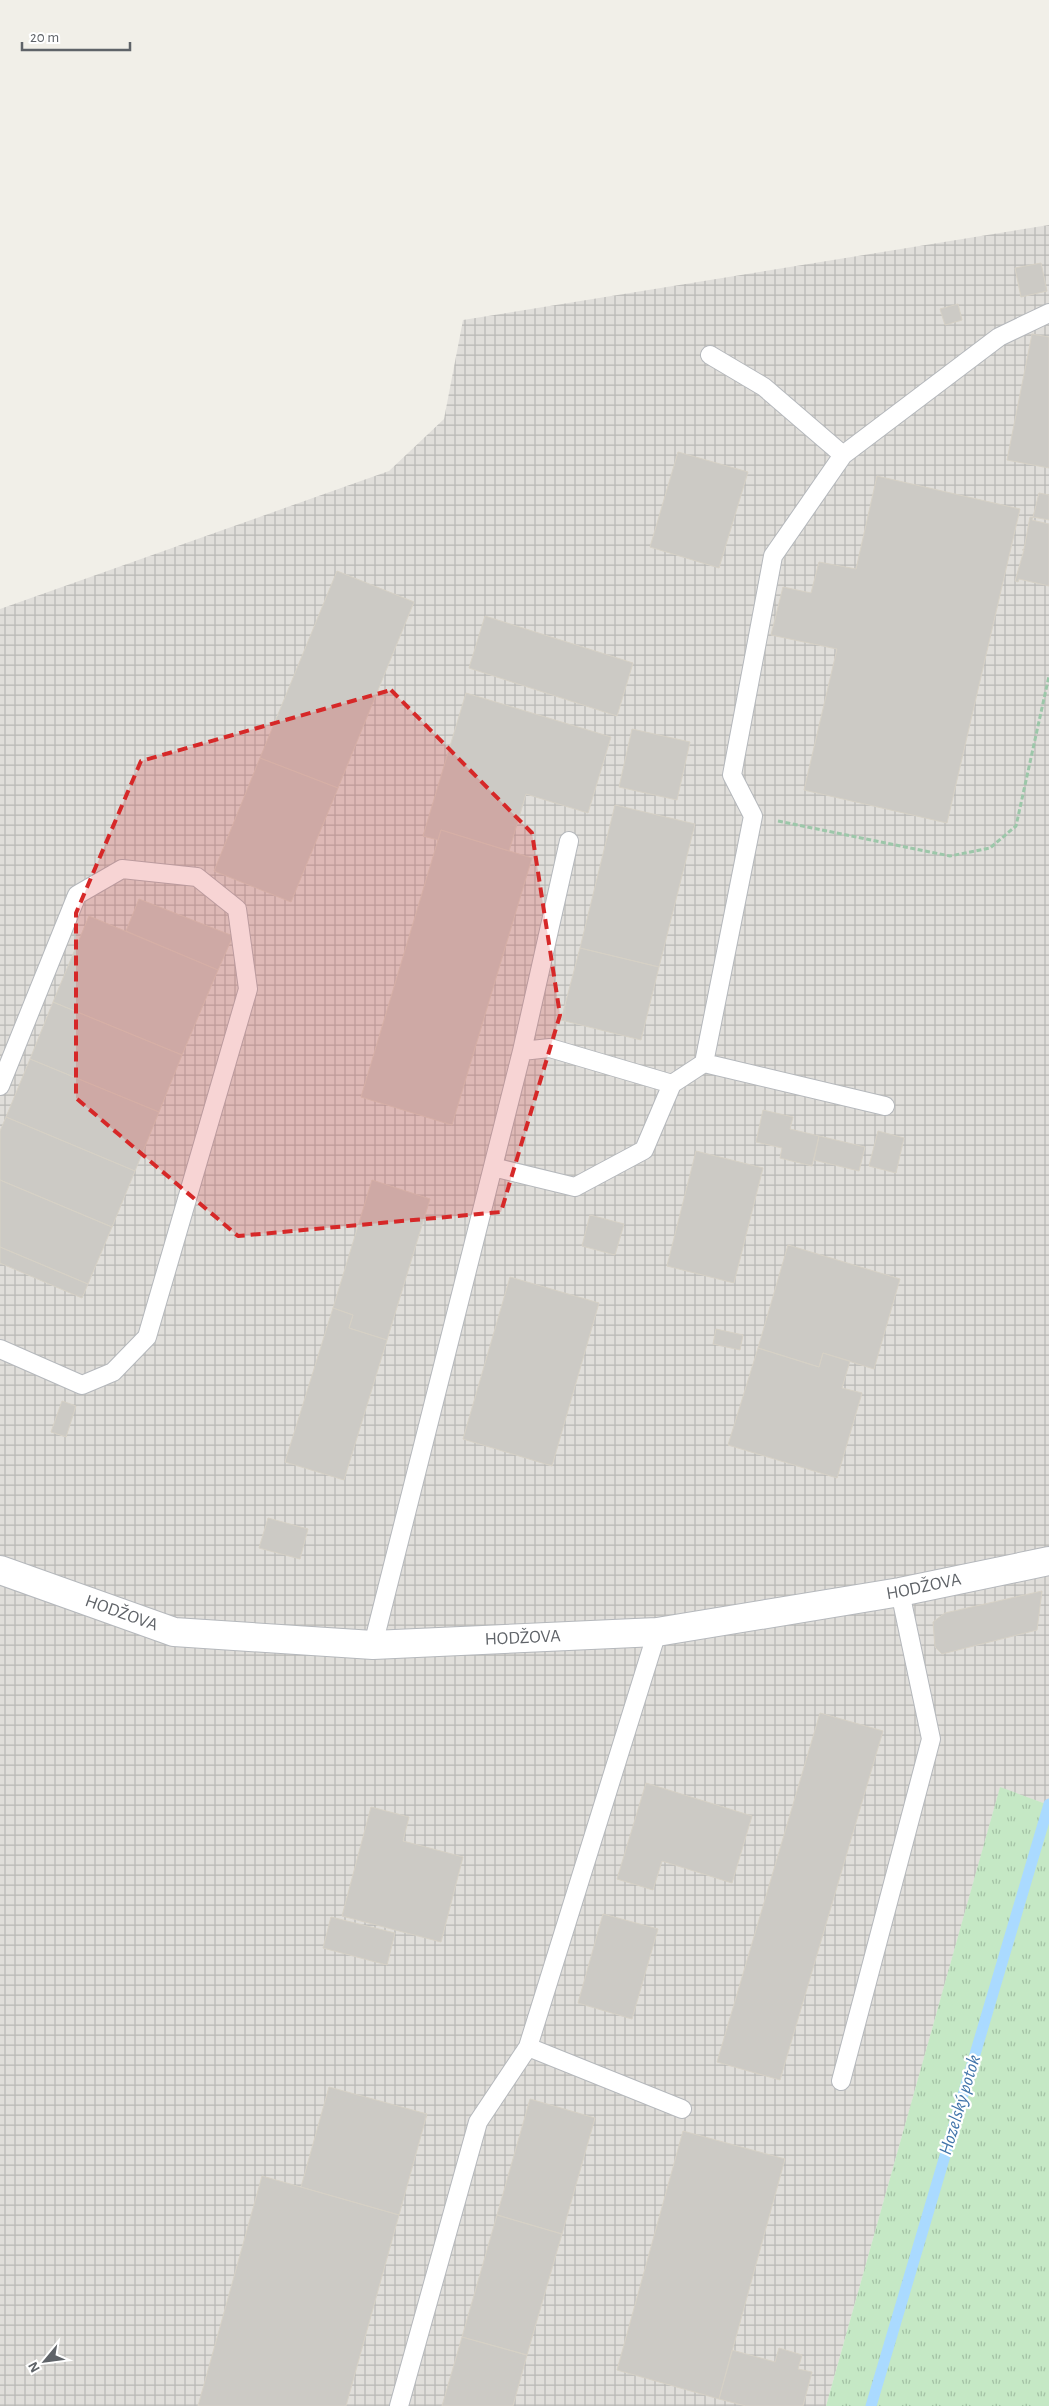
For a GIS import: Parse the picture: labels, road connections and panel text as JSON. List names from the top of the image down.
{
  "streets": {
    "street": ["HODŽOVA"]
  },
  "water": ["Hozelský potok"],
  "scale_bar": "20 m",
  "north": "bottom left"
}
